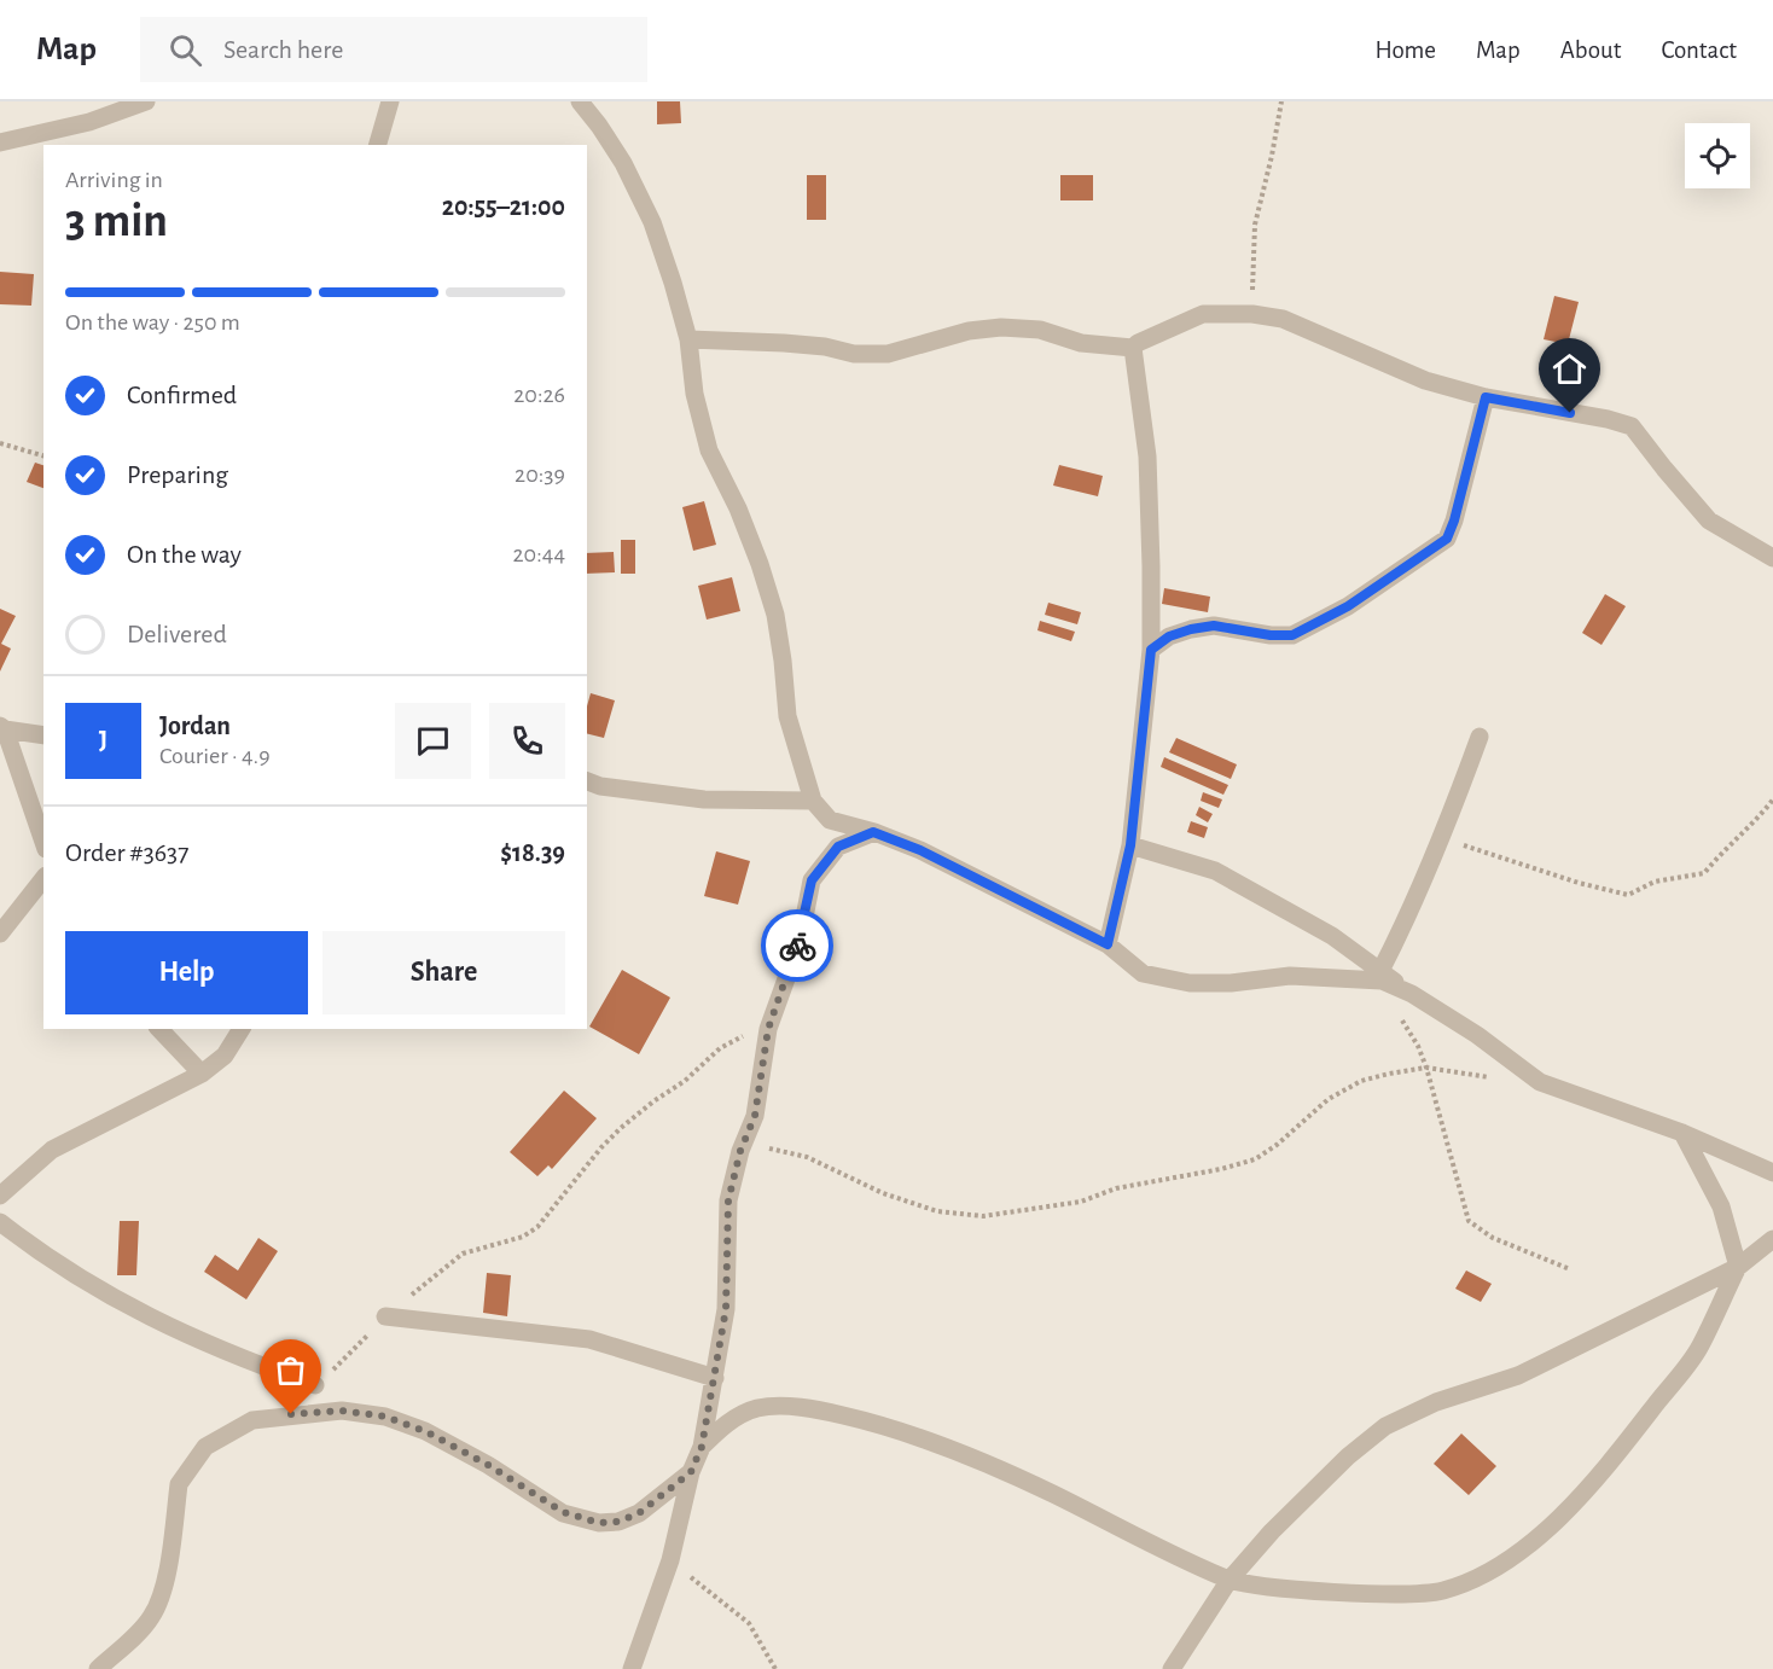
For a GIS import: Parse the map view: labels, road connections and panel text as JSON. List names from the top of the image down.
{
  "page": {
    "header": "Map",
    "search": "Search here",
    "nav": [
      "Home",
      "Map",
      "About",
      "Contact"
    ],
    "heading": ["3 min", "Arriving in", "20:55–21:00"],
    "panel": [
      "Jordan",
      "Courier · 4.9",
      "Order #3637",
      "$18.39"
    ],
    "bar": "On the way · 250 m",
    "list": [
      ["Confirmed", "20:26"],
      ["Preparing", "20:39"],
      ["On the way", "20:44"],
      "Delivered"
    ],
    "round": "J",
    "buttons": ["Help", "Share"]
  }
}
